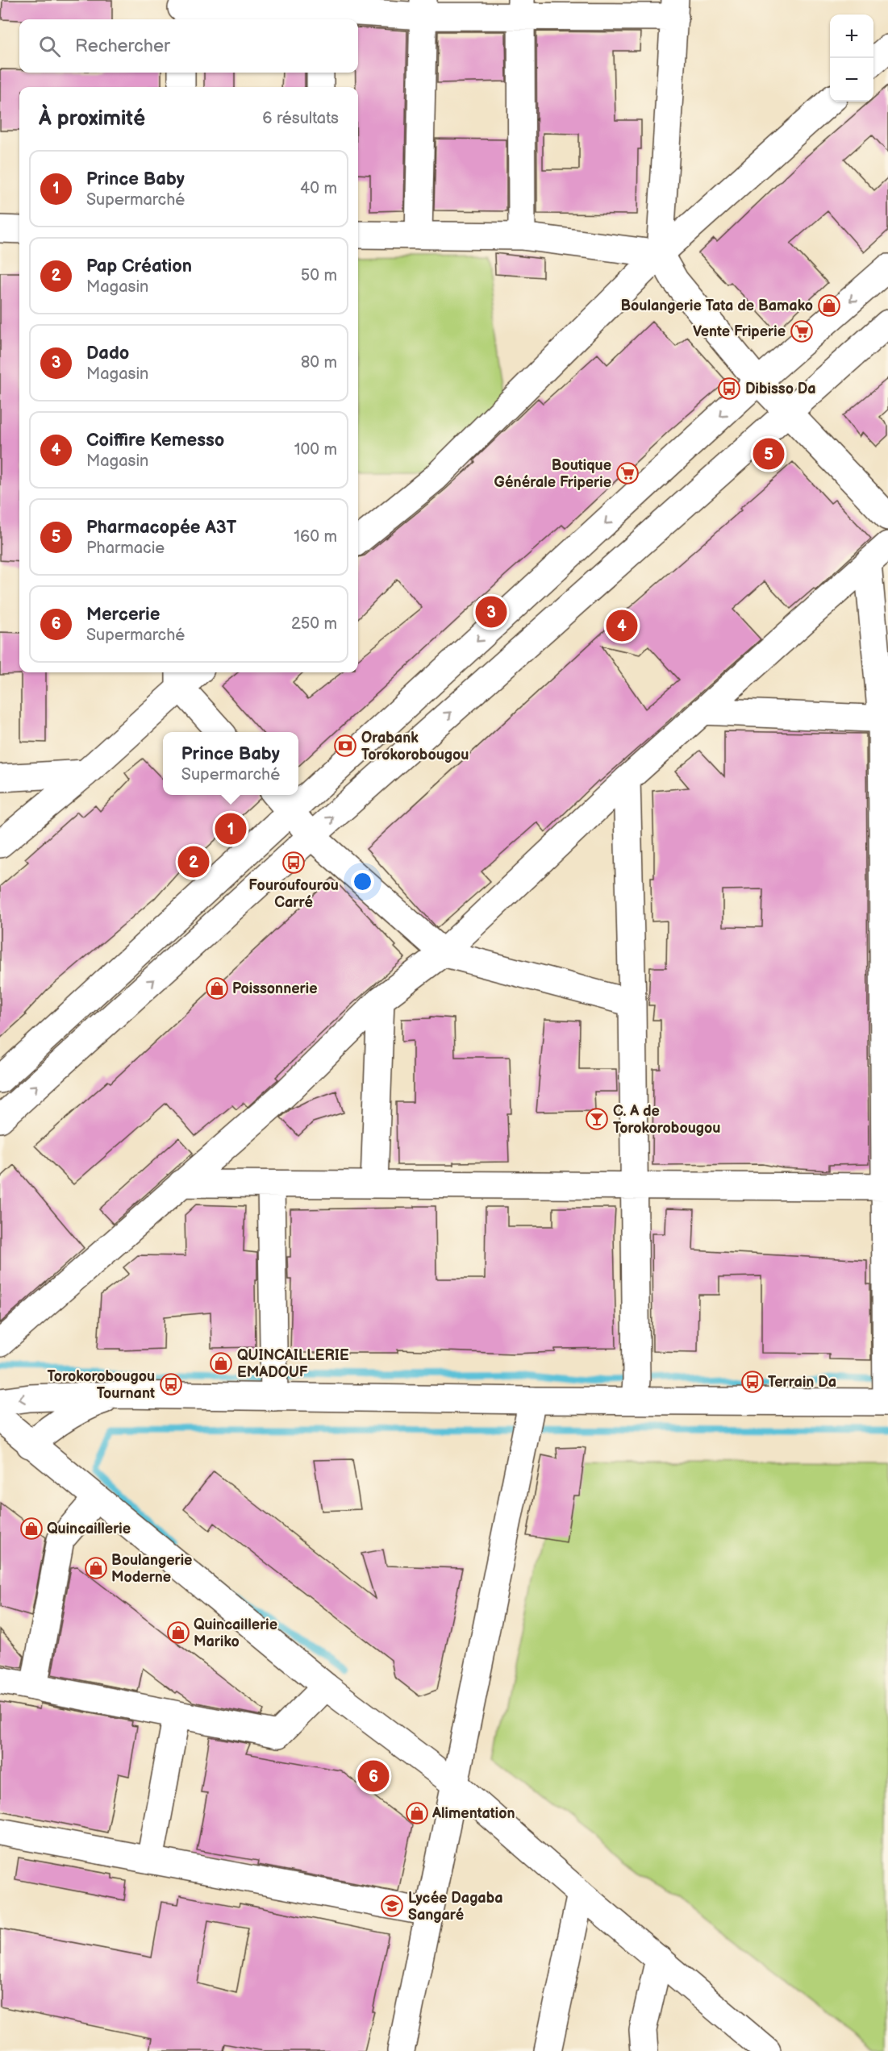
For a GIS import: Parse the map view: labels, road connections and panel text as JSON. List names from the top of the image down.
{
  "places": {
    "shop": [
      "Boulangerie Tata de Bamako",
      "Poissonnerie",
      "QUINCAILLERIE EMADOUF",
      "Quincaillerie",
      "Boulangerie Moderne",
      "Quincaillerie Mariko",
      "Alimentation"
    ],
    "supermarket": ["Vente Friperie", "Boutique Générale Friperie"],
    "bus stop": [
      "Dibisso Da",
      "Fouroufourou Carré",
      "Terrain Da",
      "Torokorobougou Tournant"
    ],
    "bank": ["Orabank Torokorobougou"],
    "bar": ["C. A de Torokorobougou"],
    "school or university": ["Lycée Dagaba Sangaré"]
  },
  "page": {
    "map_buttons": ["+", "−"],
    "search": "Rechercher",
    "heading": ["À proximité", "6 résultats"],
    "list": [
      {
        "mark": "1",
        "name": "Prince Baby",
        "note": "Supermarché",
        "value": "40 m"
      },
      {
        "mark": "2",
        "name": "Pap Création",
        "note": "Magasin",
        "value": "50 m"
      },
      {
        "mark": "3",
        "name": "Dado",
        "note": "Magasin",
        "value": "80 m"
      },
      {
        "mark": "4",
        "name": "Coiffire Kemesso",
        "note": "Magasin",
        "value": "100 m"
      },
      {
        "mark": "5",
        "name": "Pharmacopée A3T",
        "note": "Pharmacie",
        "value": "160 m"
      },
      {
        "mark": "6",
        "name": "Mercerie",
        "note": "Supermarché",
        "value": "250 m"
      }
    ],
    "pins": [
      "5",
      "3",
      "4",
      "1",
      "2",
      "6"
    ],
    "popup": ["Prince Baby", "Supermarché"]
  }
}
